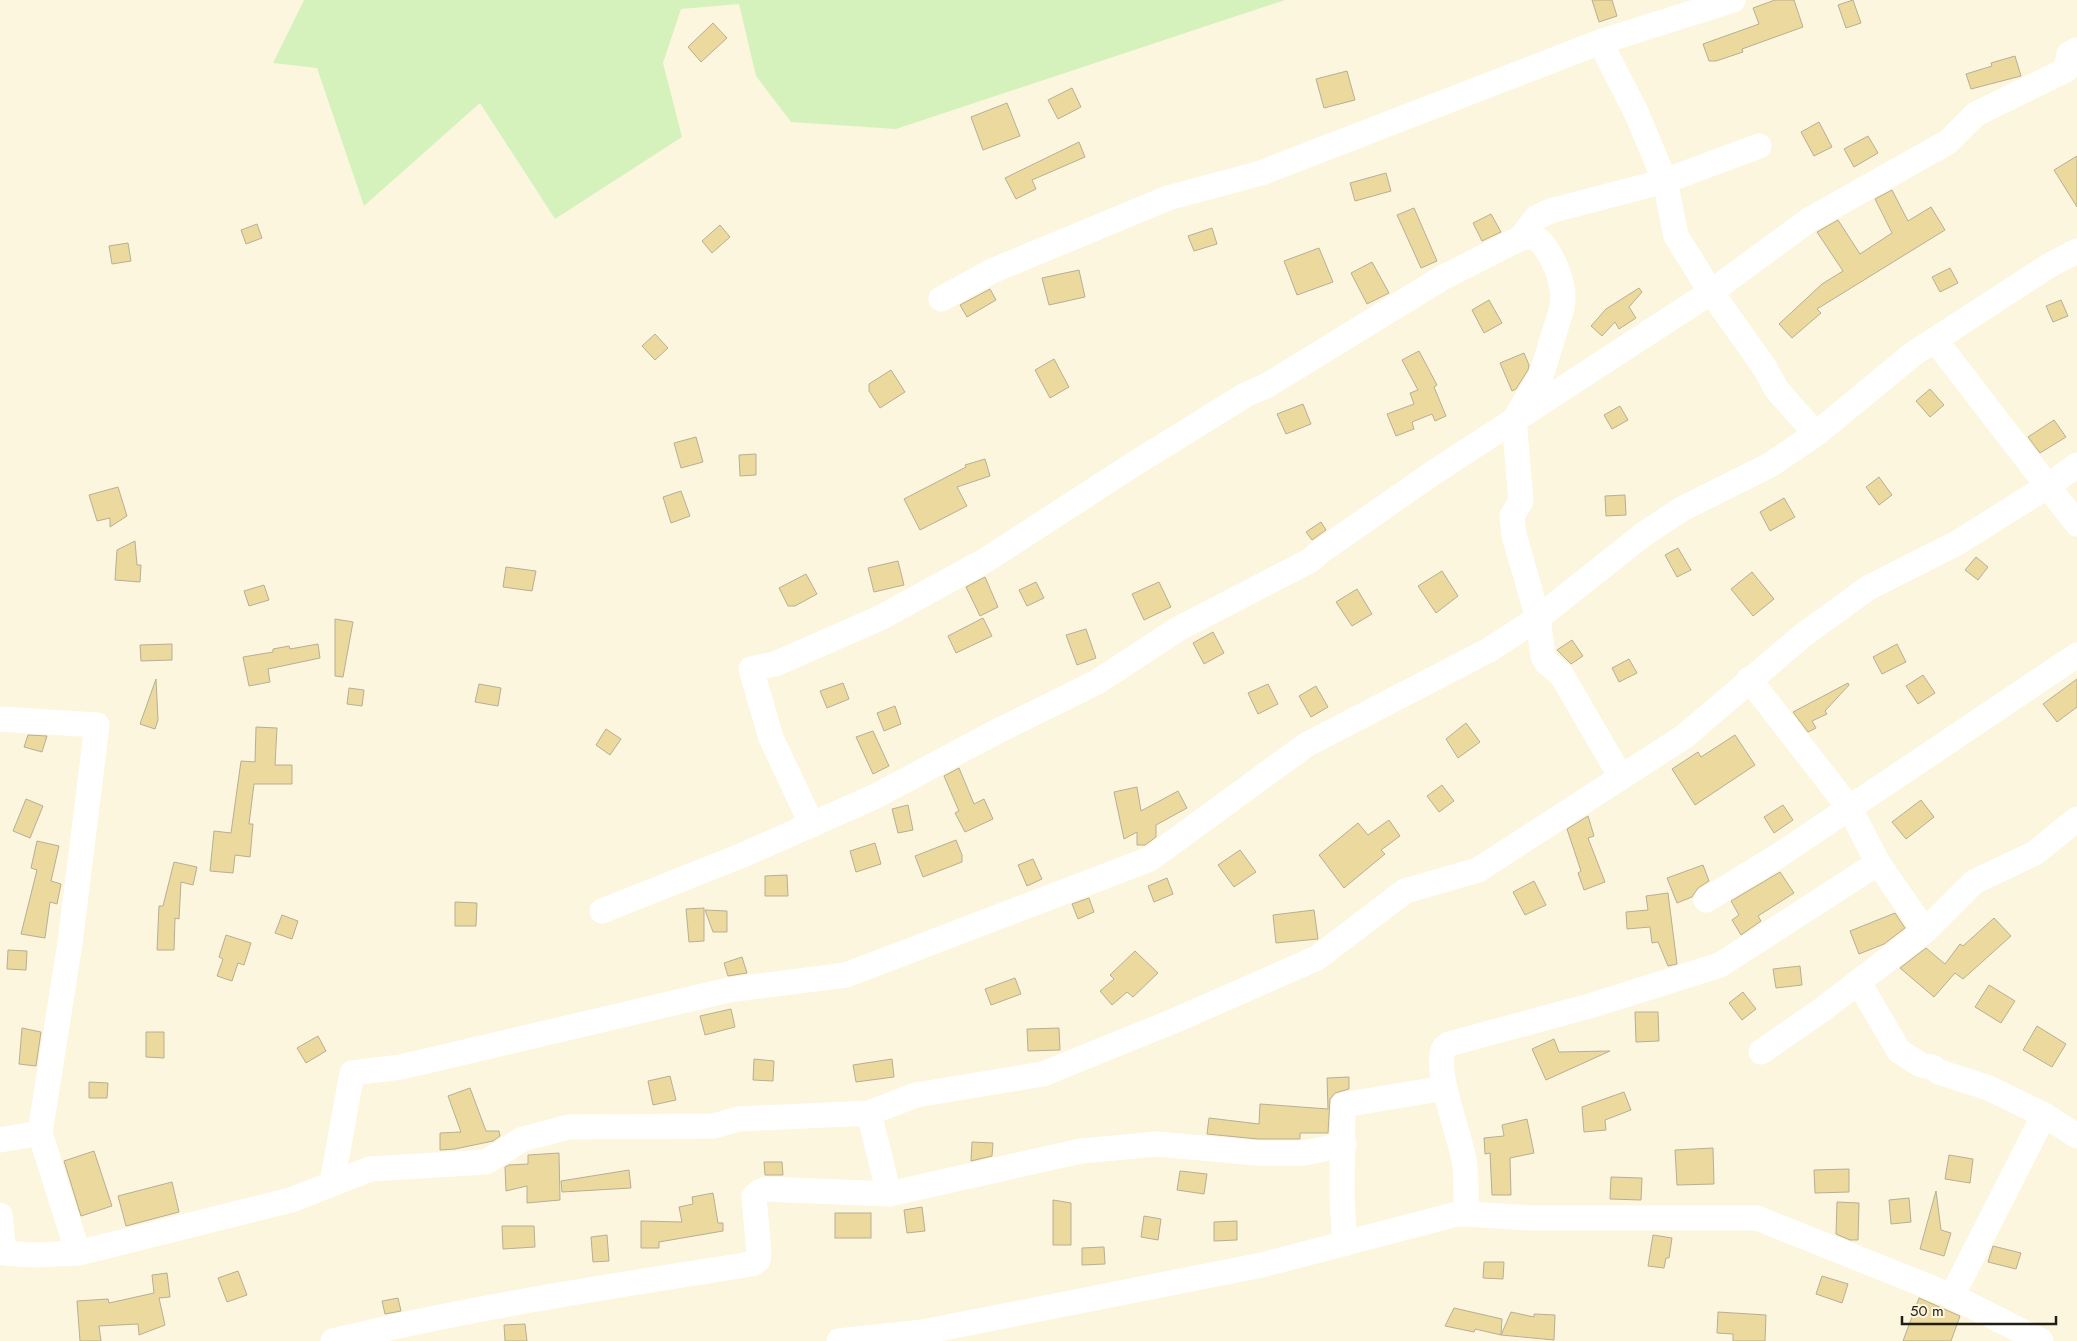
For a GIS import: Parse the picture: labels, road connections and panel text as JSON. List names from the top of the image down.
{
  "scale_bar": "50 m"
}
